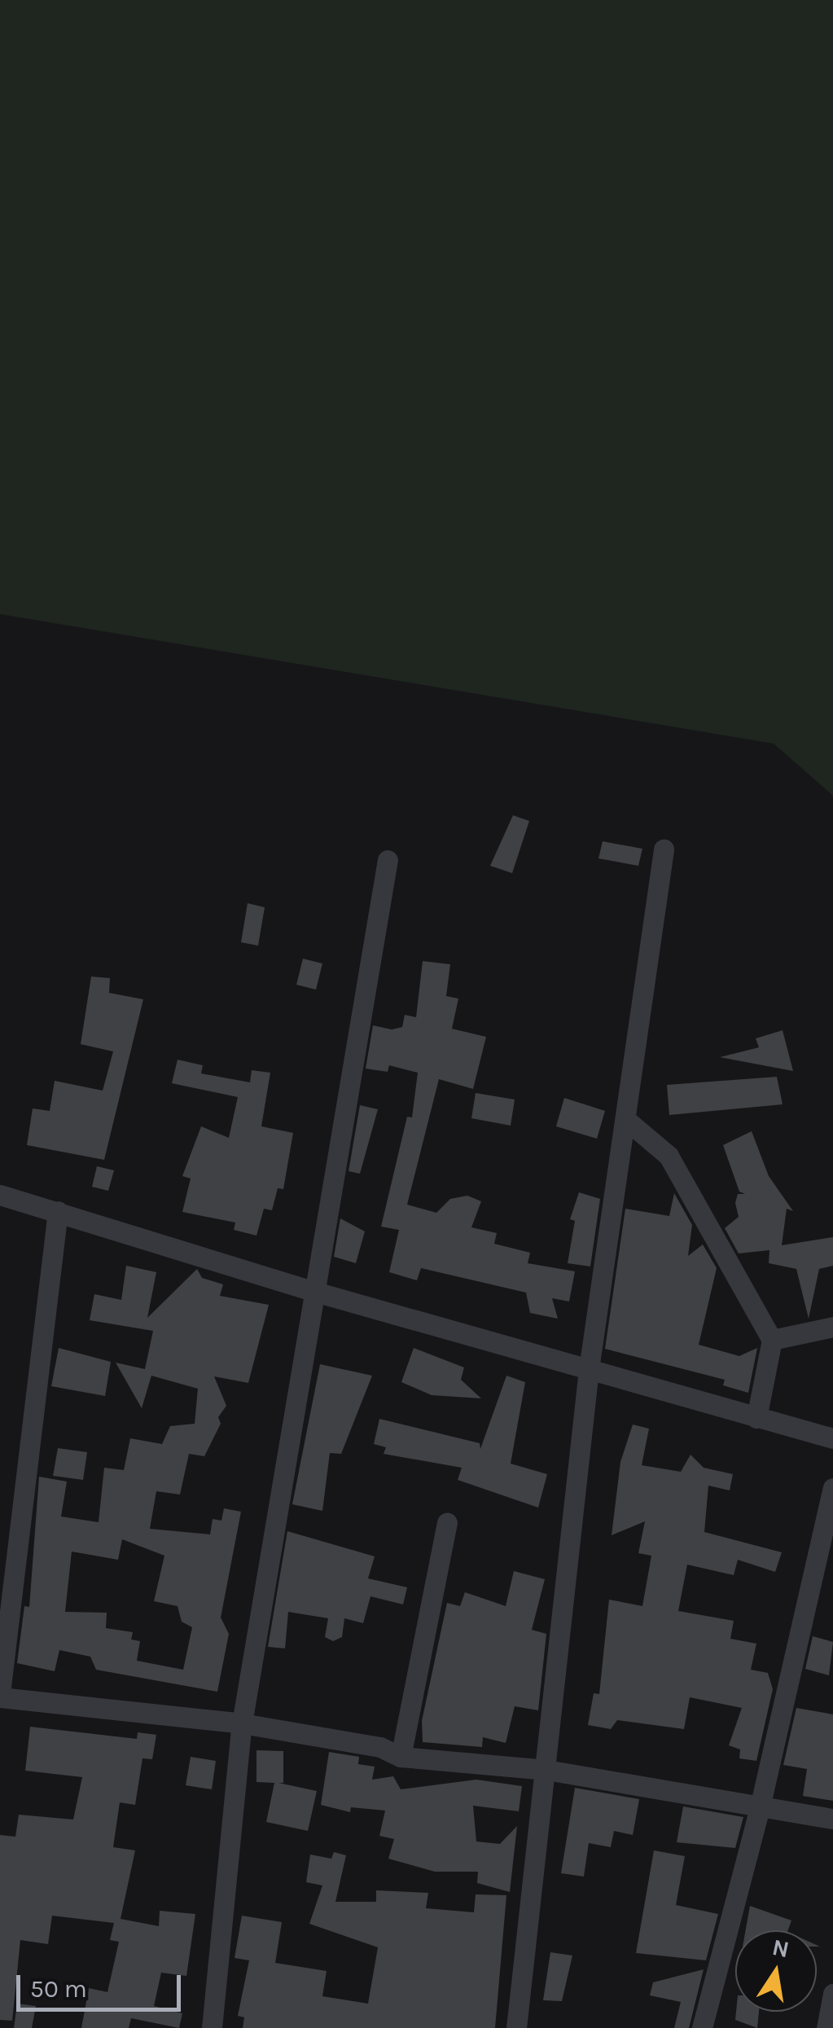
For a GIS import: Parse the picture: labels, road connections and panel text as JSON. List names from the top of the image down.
{
  "scale_bar": "50 m",
  "north": "top"
}
